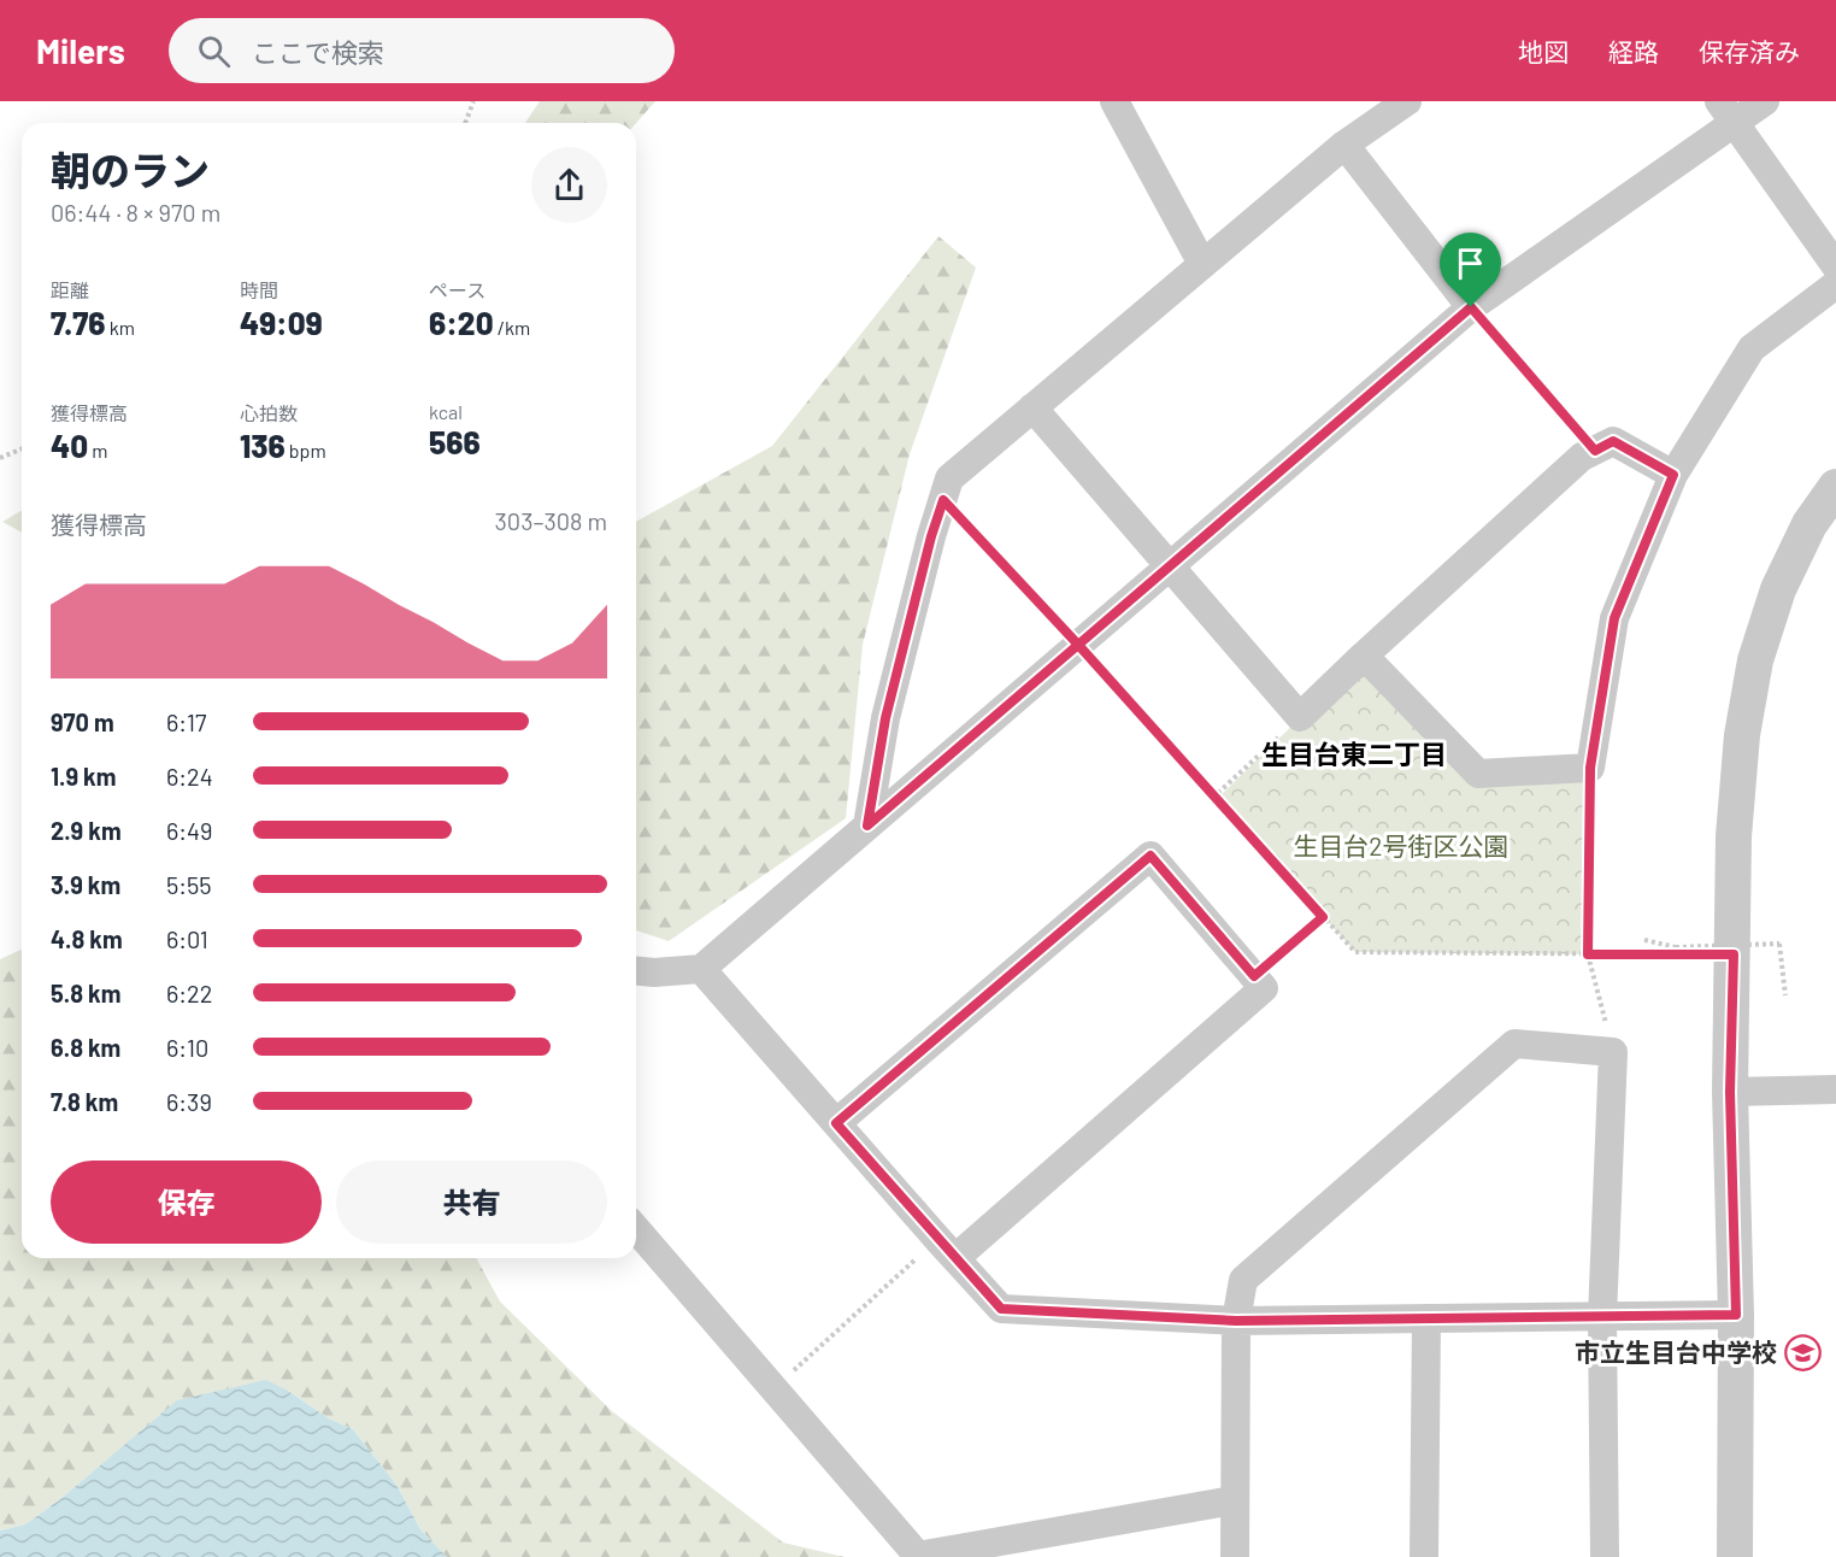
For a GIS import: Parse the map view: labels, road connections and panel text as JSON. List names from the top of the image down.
{
  "districts": ["生目台東二丁目"],
  "parks": ["生目台2号街区公園"],
  "places": {
    "school or university": ["市立生目台中学校"]
  },
  "page": {
    "header": "Milers",
    "search": "ここで検索",
    "nav": ["地図", "経路", "保存済み"],
    "heading": ["朝のラン", "06:44 · 8 × 970 m"],
    "stats": [
      ["距離", "7.76 km"],
      ["時間", "49:09"],
      ["ペース", "6:20 /km"],
      ["獲得標高", "40 m"],
      ["心拍数", "136 bpm"],
      ["kcal", "566"]
    ],
    "chart": ["獲得標高", "303–308 m"],
    "list": [
      {
        "name": "970 m",
        "note": "6:17"
      },
      {
        "name": "1.9 km",
        "note": "6:24"
      },
      {
        "name": "2.9 km",
        "note": "6:49"
      },
      {
        "name": "3.9 km",
        "note": "5:55"
      },
      {
        "name": "4.8 km",
        "note": "6:01"
      },
      {
        "name": "5.8 km",
        "note": "6:22"
      },
      {
        "name": "6.8 km",
        "note": "6:10"
      },
      {
        "name": "7.8 km",
        "note": "6:39"
      }
    ],
    "buttons": ["保存", "共有"]
  }
}
